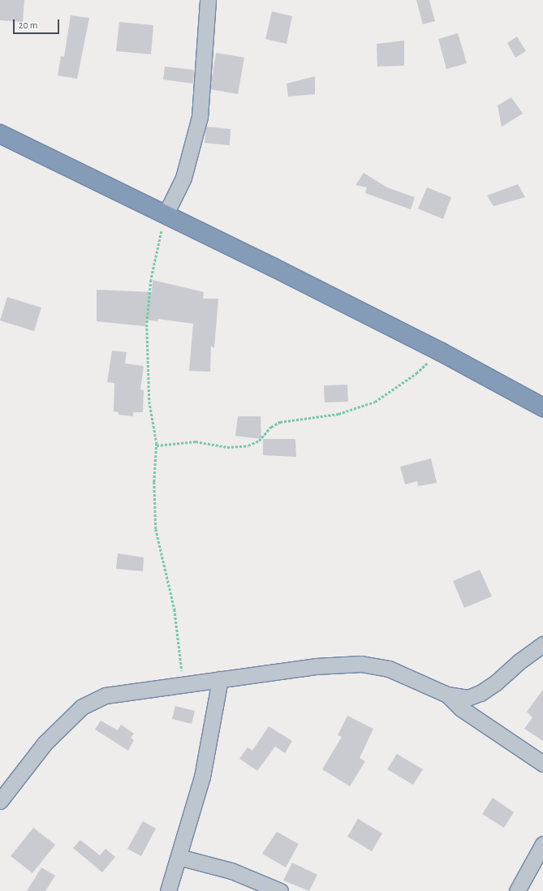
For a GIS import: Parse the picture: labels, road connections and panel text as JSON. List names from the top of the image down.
{
  "scale_bar": "20 m"
}
